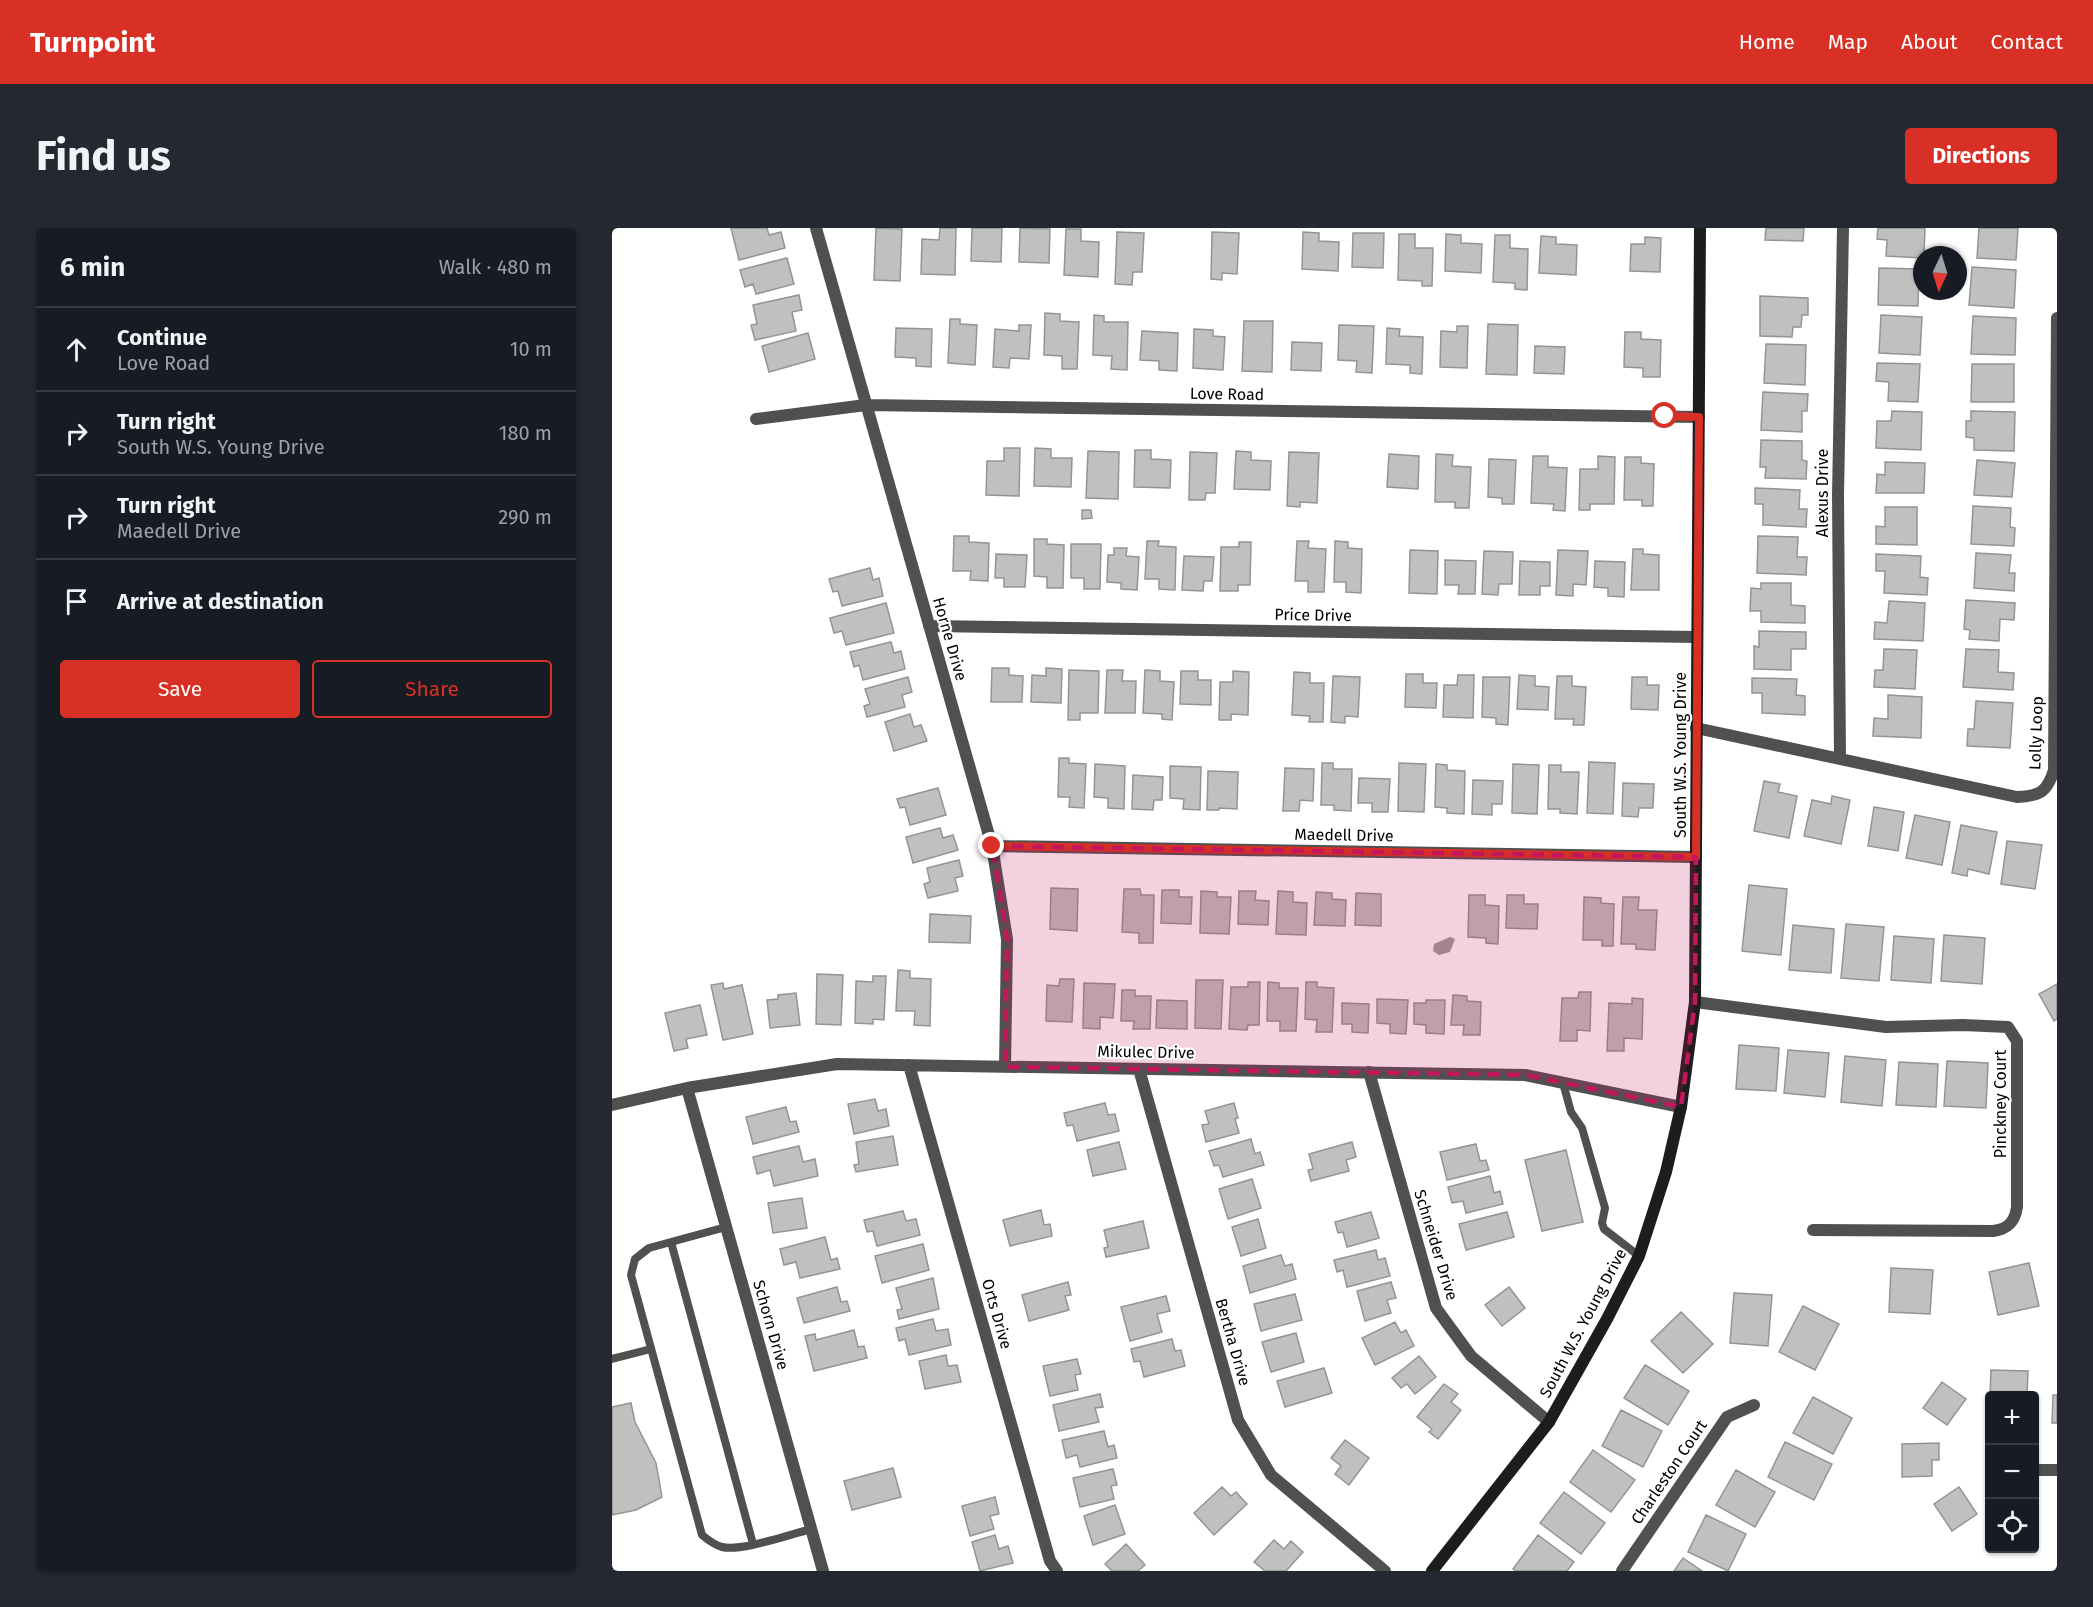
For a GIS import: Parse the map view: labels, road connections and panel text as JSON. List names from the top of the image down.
{
  "streets": {
    "main road": ["South W.S. Young Drive"],
    "street": [
      "Love Road",
      "Alexus Drive",
      "Price Drive",
      "Horne Drive",
      "Lolly Loop",
      "Maedell Drive",
      "Mikulec Drive",
      "Pinckney Court",
      "Schneider Drive",
      "Orts Drive",
      "Schorn Drive",
      "Bertha Drive",
      "Charleston Court"
    ]
  },
  "crossings": [
    ["Love Road", "Horne Drive"],
    ["Love Road", "South W.S. Young Drive"],
    ["Alexus Drive", "Lolly Loop"],
    ["Price Drive", "Horne Drive"],
    ["Price Drive", "South W.S. Young Drive"],
    ["Horne Drive", "Maedell Drive"],
    ["Horne Drive", "Mikulec Drive"],
    ["Lolly Loop", "South W.S. Young Drive"],
    ["South W.S. Young Drive", "Maedell Drive"],
    ["South W.S. Young Drive", "Mikulec Drive"],
    ["South W.S. Young Drive", "Pinckney Court"],
    ["South W.S. Young Drive", "Schneider Drive"],
    ["Mikulec Drive", "Schneider Drive"],
    ["Mikulec Drive", "Orts Drive"],
    ["Mikulec Drive", "Schorn Drive"],
    ["Mikulec Drive", "Bertha Drive"]
  ],
  "north": "bottom",
  "page": {
    "header": "Turnpoint",
    "nav": [
      "Home",
      "Map",
      "About",
      "Contact"
    ],
    "buttons": [
      "Directions",
      ["Save", "Share"]
    ],
    "title": "Find us",
    "heading": ["6 min", "Walk · 480 m"],
    "list": [
      ["Continue", "Love Road", "10 m"],
      ["Turn right", "South W.S. Young Drive", "180 m"],
      ["Turn right", "Maedell Drive", "290 m"],
      "Arrive at destination"
    ],
    "map_buttons": ["+", "−"]
  }
}
